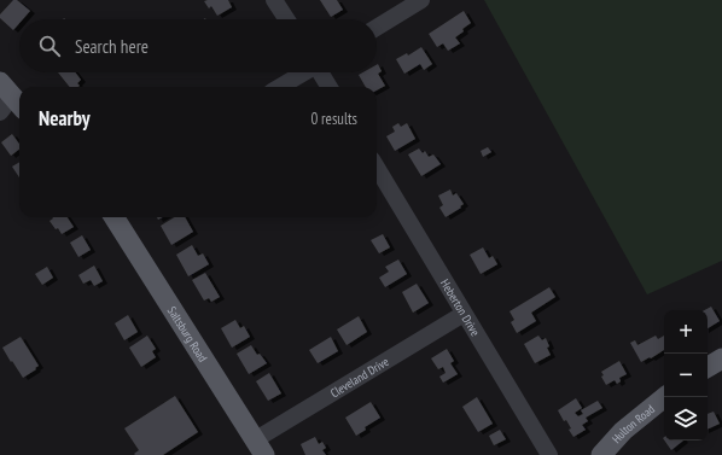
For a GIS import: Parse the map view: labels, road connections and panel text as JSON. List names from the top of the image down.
{
  "streets": {
    "main road": ["Saltsburg Road", "Hulton Road"],
    "street": ["Heberton Drive", "Cleveland Drive"]
  },
  "crossings": [
    ["Heberton Drive", "Cleveland Drive"],
    ["Saltsburg Road", "Cleveland Drive"]
  ],
  "page": {
    "search": "Search here",
    "heading": ["Nearby", "0 results"],
    "map_buttons": ["+", "−"]
  }
}
